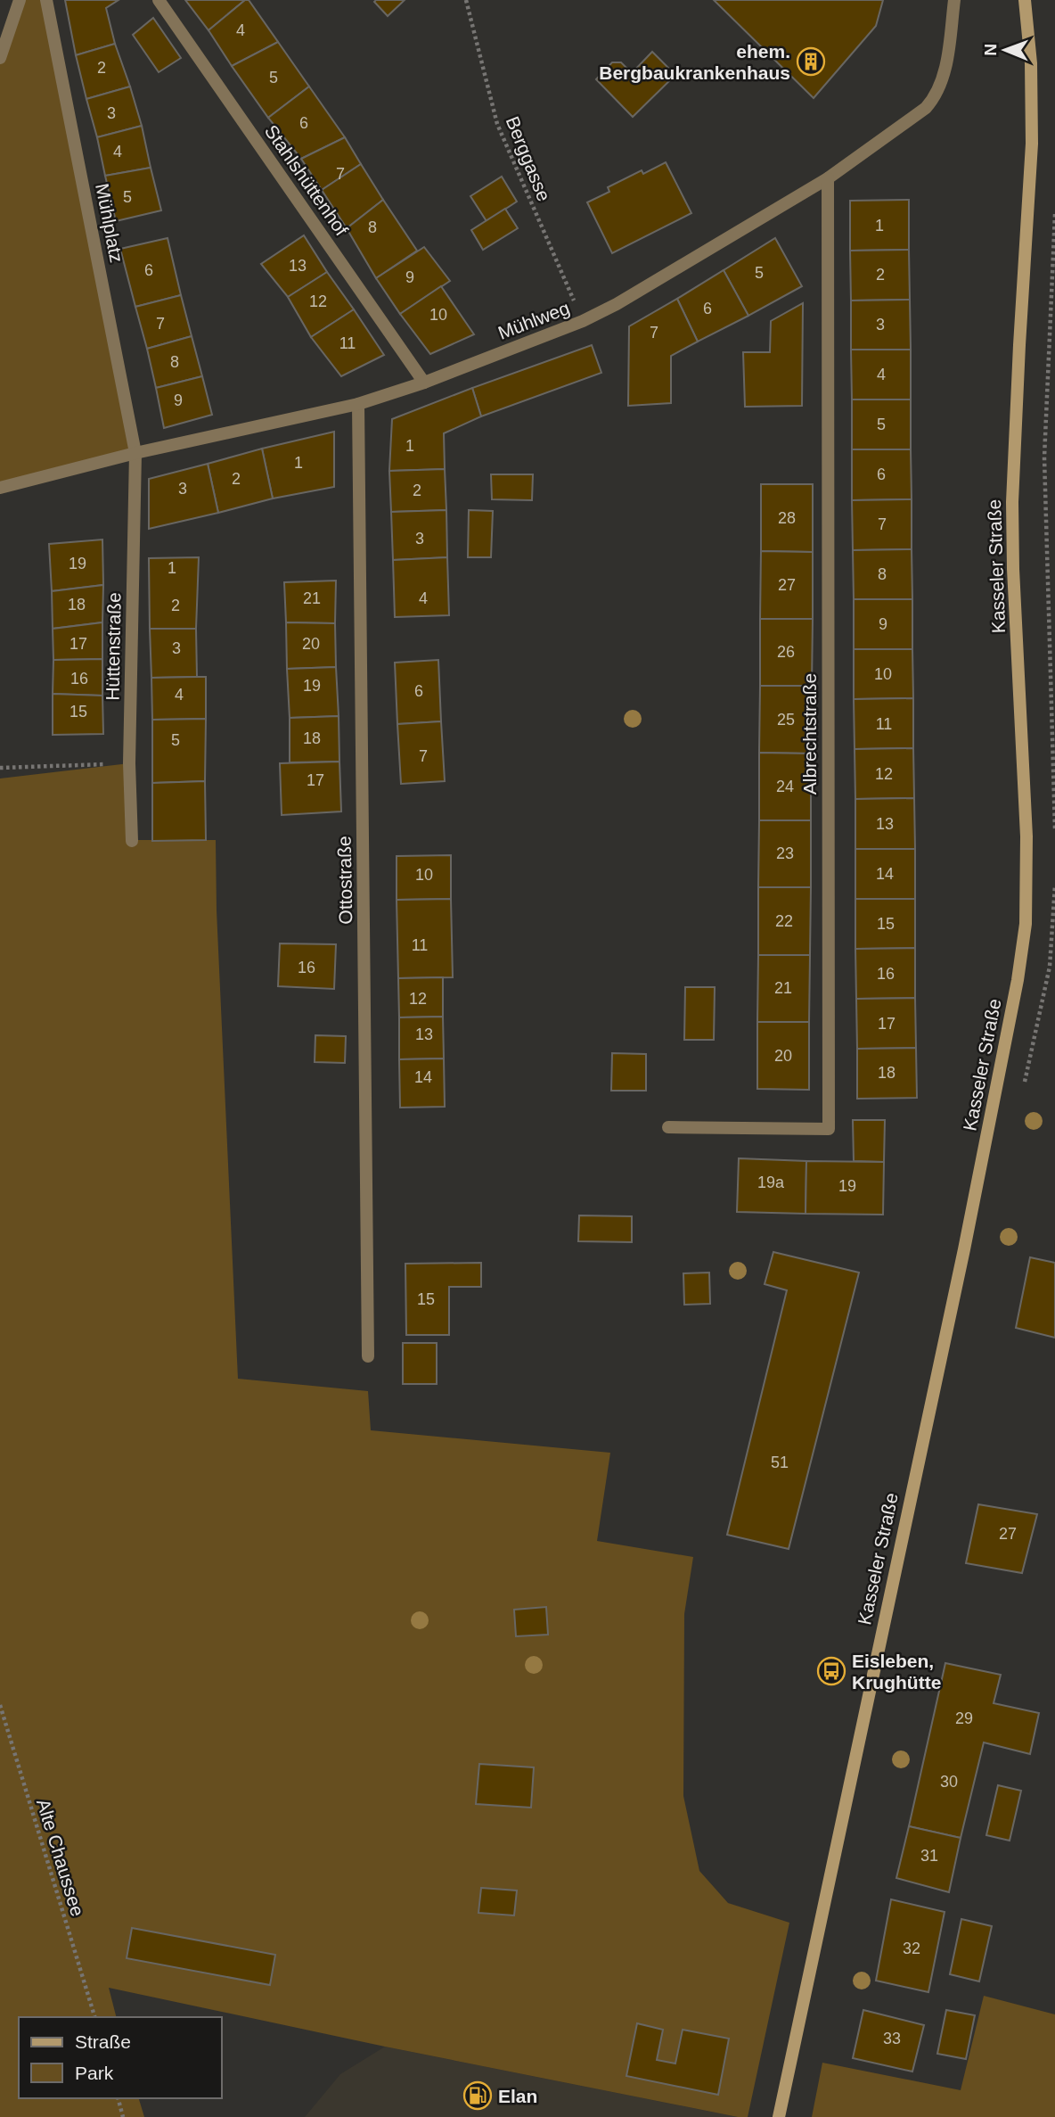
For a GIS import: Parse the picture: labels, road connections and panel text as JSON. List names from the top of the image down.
{
  "streets": {
    "main road": ["Kasseler Straße"],
    "street": [
      "Stahlshüttenhof",
      "Mühlplatz",
      "Mühlweg",
      "Hüttenstraße",
      "Albrechtstraße",
      "Ottostraße"
    ],
    "path": ["Berggasse", "Alte Chaussee"]
  },
  "crossings": [
    ["Berggasse", "Mühlweg"],
    ["Stahlshüttenhof", "Mühlweg"],
    ["Mühlplatz", "Mühlweg"],
    ["Mühlplatz", "Hüttenstraße"],
    ["Mühlweg", "Hüttenstraße"],
    ["Mühlweg", "Albrechtstraße"],
    ["Mühlweg", "Ottostraße"]
  ],
  "places": {
    "building": ["ehem. Bergbaukrankenhaus"],
    "bus stop": ["Eisleben, Krughütte"],
    "fuel station": ["Elan"]
  },
  "house_numbers": [
    "4",
    "2",
    "5",
    "3",
    "6",
    "4",
    "7",
    "5",
    "1",
    "8",
    "13",
    "6",
    "5",
    "2",
    "9",
    "12",
    "6",
    "10",
    "7",
    "3",
    "7",
    "11",
    "8",
    "4",
    "9",
    "5",
    "1",
    "1",
    "6",
    "2",
    "3",
    "2",
    "28",
    "7",
    "3",
    "19",
    "1",
    "8",
    "27",
    "21",
    "4",
    "18",
    "2",
    "9",
    "17",
    "20",
    "3",
    "26",
    "10",
    "16",
    "19",
    "6",
    "4",
    "15",
    "25",
    "11",
    "18",
    "5",
    "7",
    "12",
    "17",
    "24",
    "13",
    "23",
    "14",
    "10",
    "22",
    "15",
    "11",
    "16",
    "16",
    "21",
    "12",
    "17",
    "13",
    "20",
    "18",
    "14",
    "19a",
    "19",
    "15",
    "51",
    "27",
    "29",
    "30",
    "31",
    "32",
    "33"
  ],
  "legend": ["Straße", "Park"],
  "north": "left"
}
